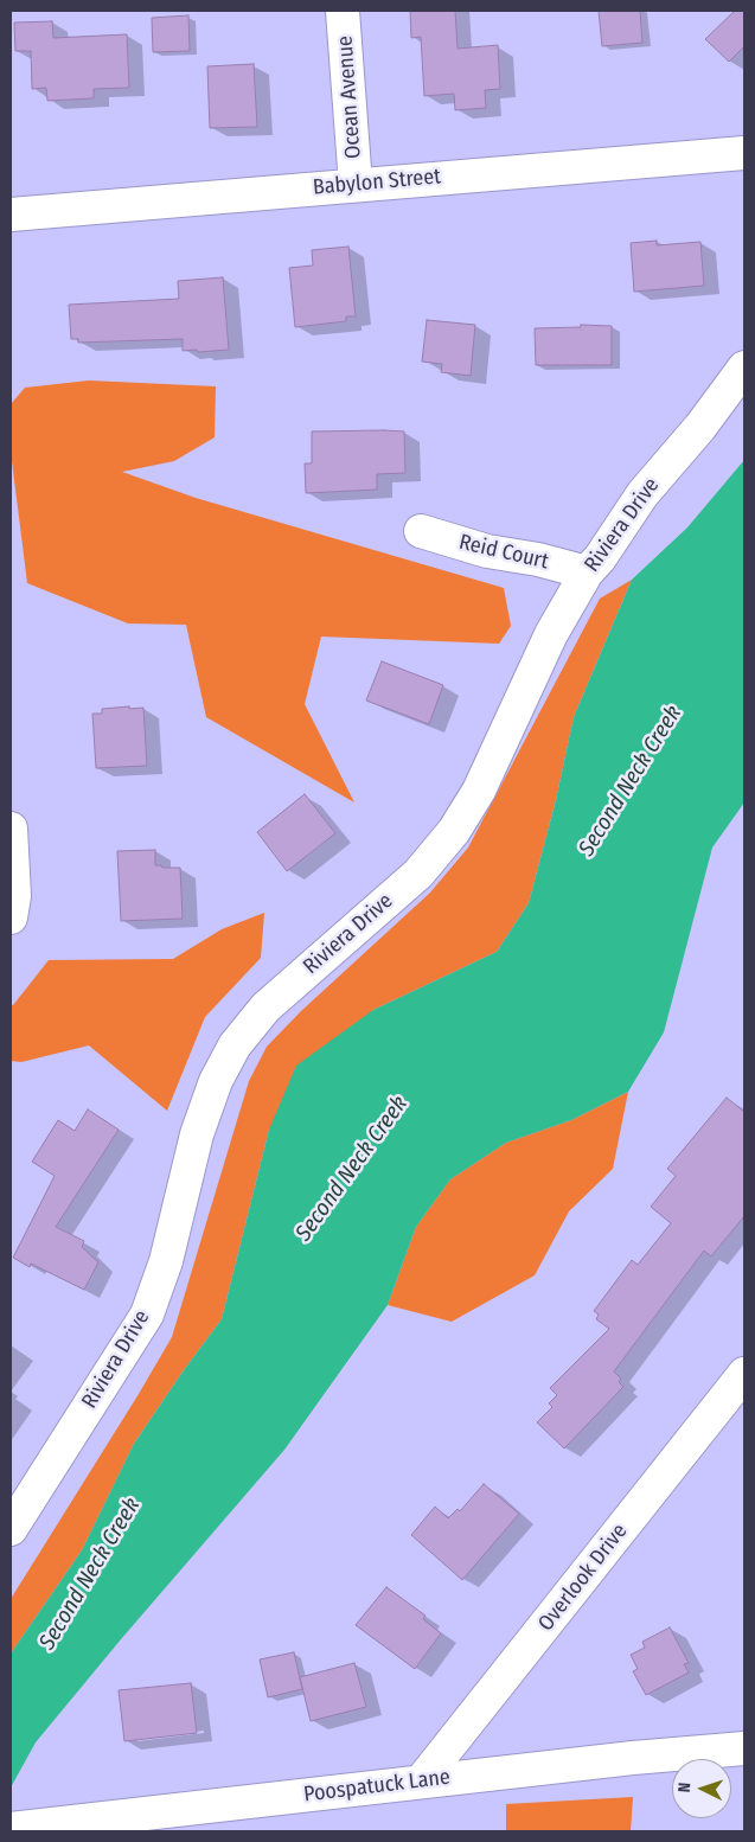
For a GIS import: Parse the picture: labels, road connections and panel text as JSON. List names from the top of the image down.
{
  "streets": {
    "street": [
      "Ocean Avenue",
      "Babylon Street",
      "Riviera Drive",
      "Reid Court",
      "Overlook Drive",
      "Poospatuck Lane"
    ]
  },
  "crossings": [
    ["Ocean Avenue", "Babylon Street"],
    ["Riviera Drive", "Reid Court"],
    ["Overlook Drive", "Poospatuck Lane"]
  ],
  "water": ["Second Neck Creek"],
  "north": "left"
}
